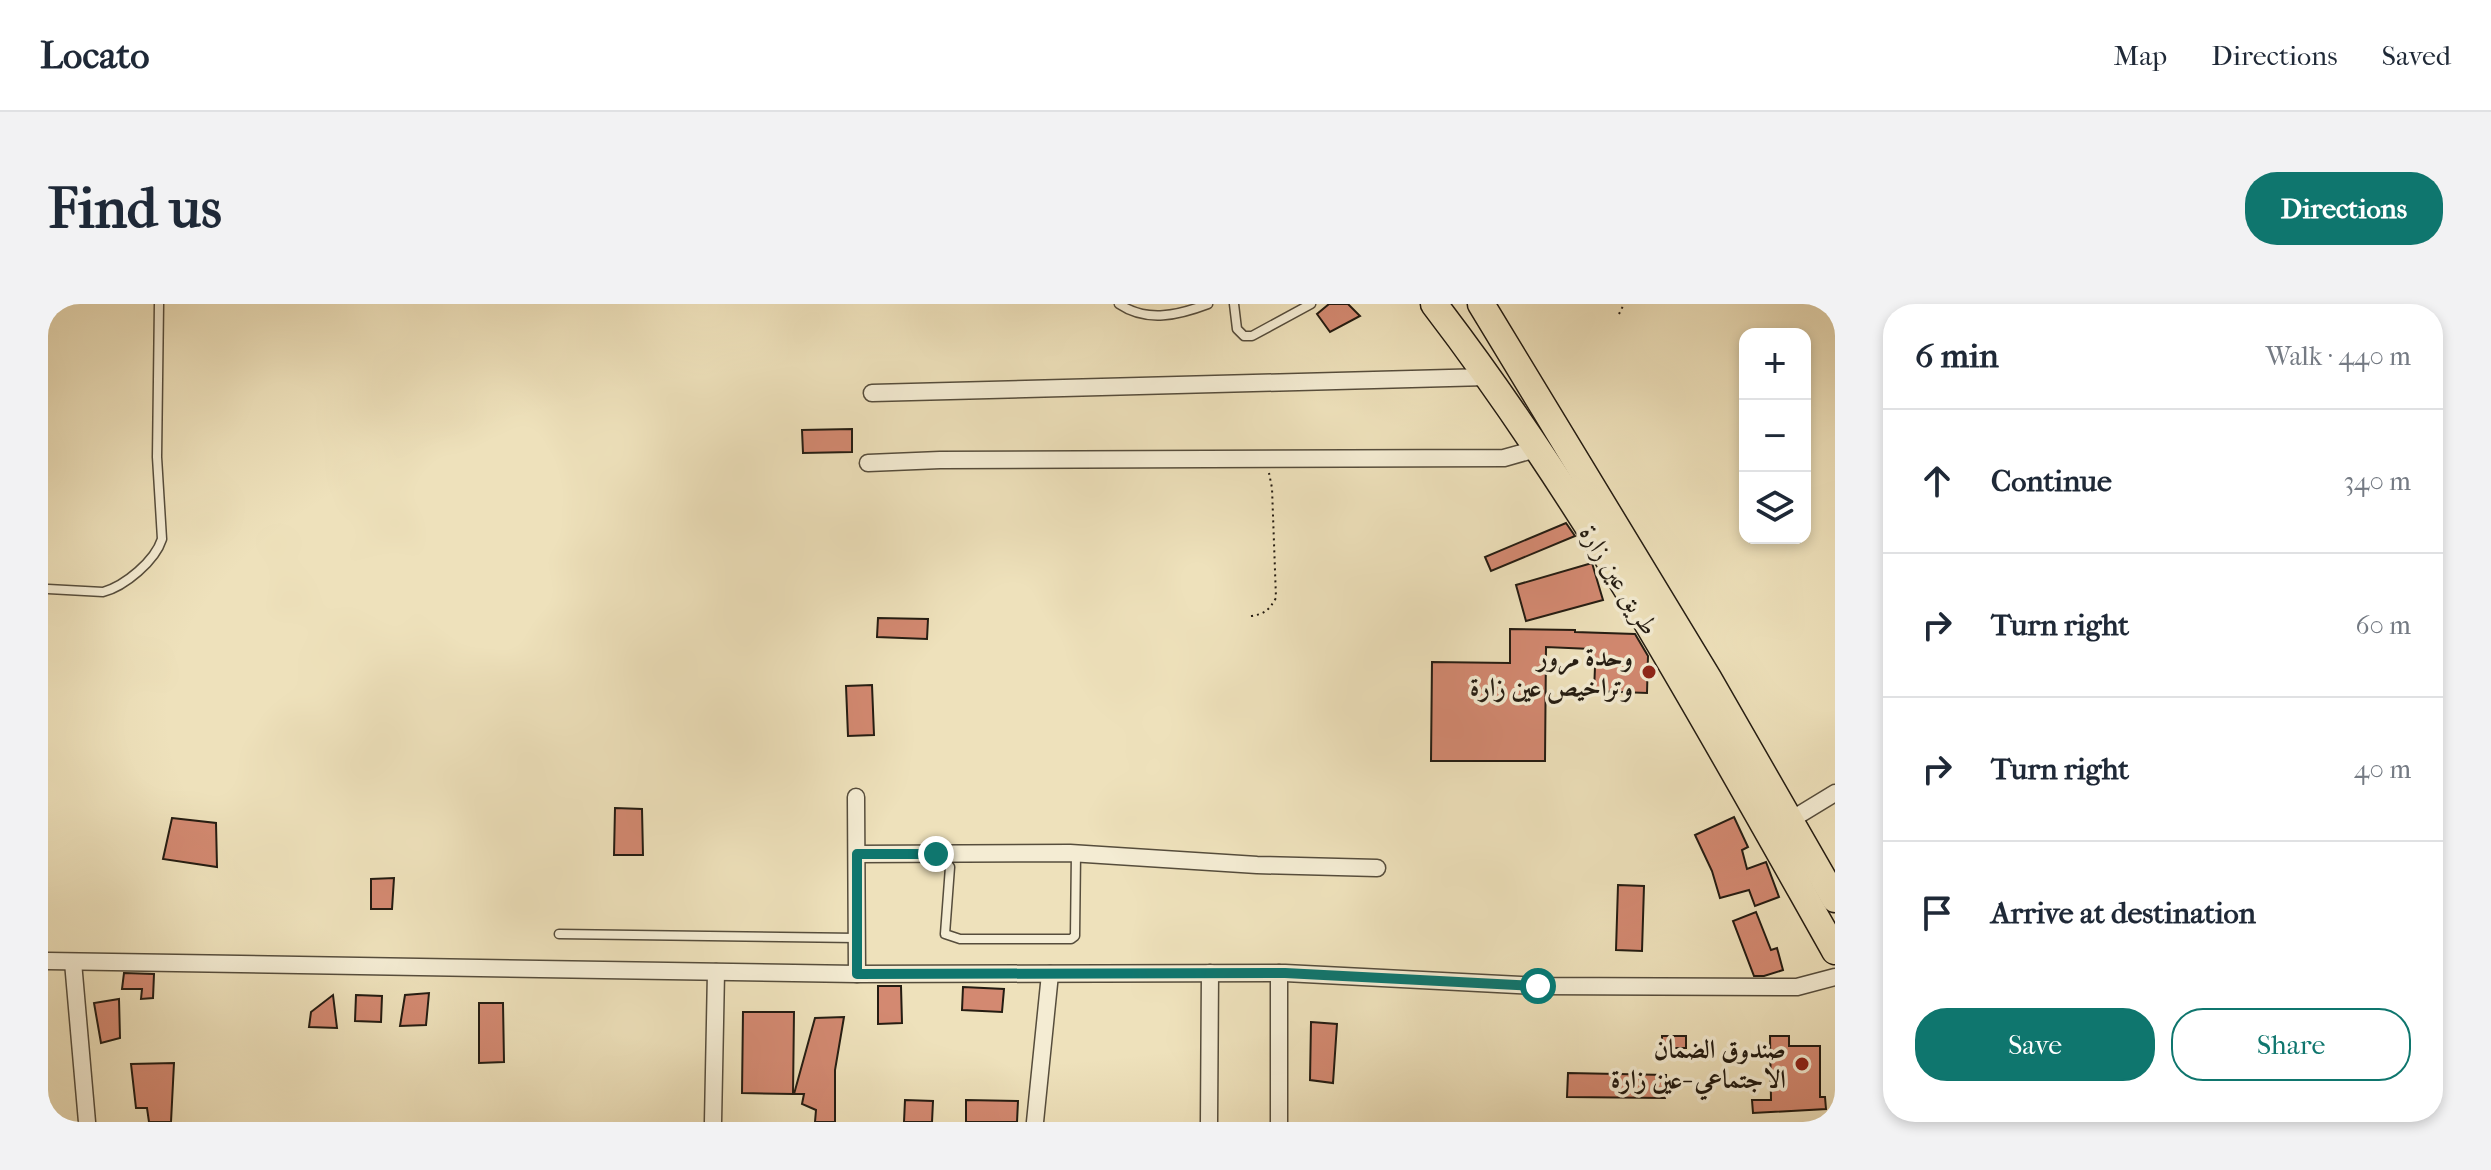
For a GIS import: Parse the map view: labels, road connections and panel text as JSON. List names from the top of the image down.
{
  "streets": {
    "main road": ["طريق عين زارة"]
  },
  "places": ["وحدة مرور وتراخيص عين زارة", "صندوق الضمان الاجتماعي -عين زارة"],
  "page": {
    "header": "Locato",
    "nav": ["Map", "Directions", "Saved"],
    "buttons": [
      "Directions",
      ["Save", "Share"]
    ],
    "title": "Find us",
    "heading": ["6 min", "Walk · 440 m"],
    "map_buttons": ["+", "−"],
    "list": [
      ["Continue", "340 m"],
      ["Turn right", "60 m"],
      ["Turn right", "40 m"],
      "Arrive at destination"
    ]
  }
}
